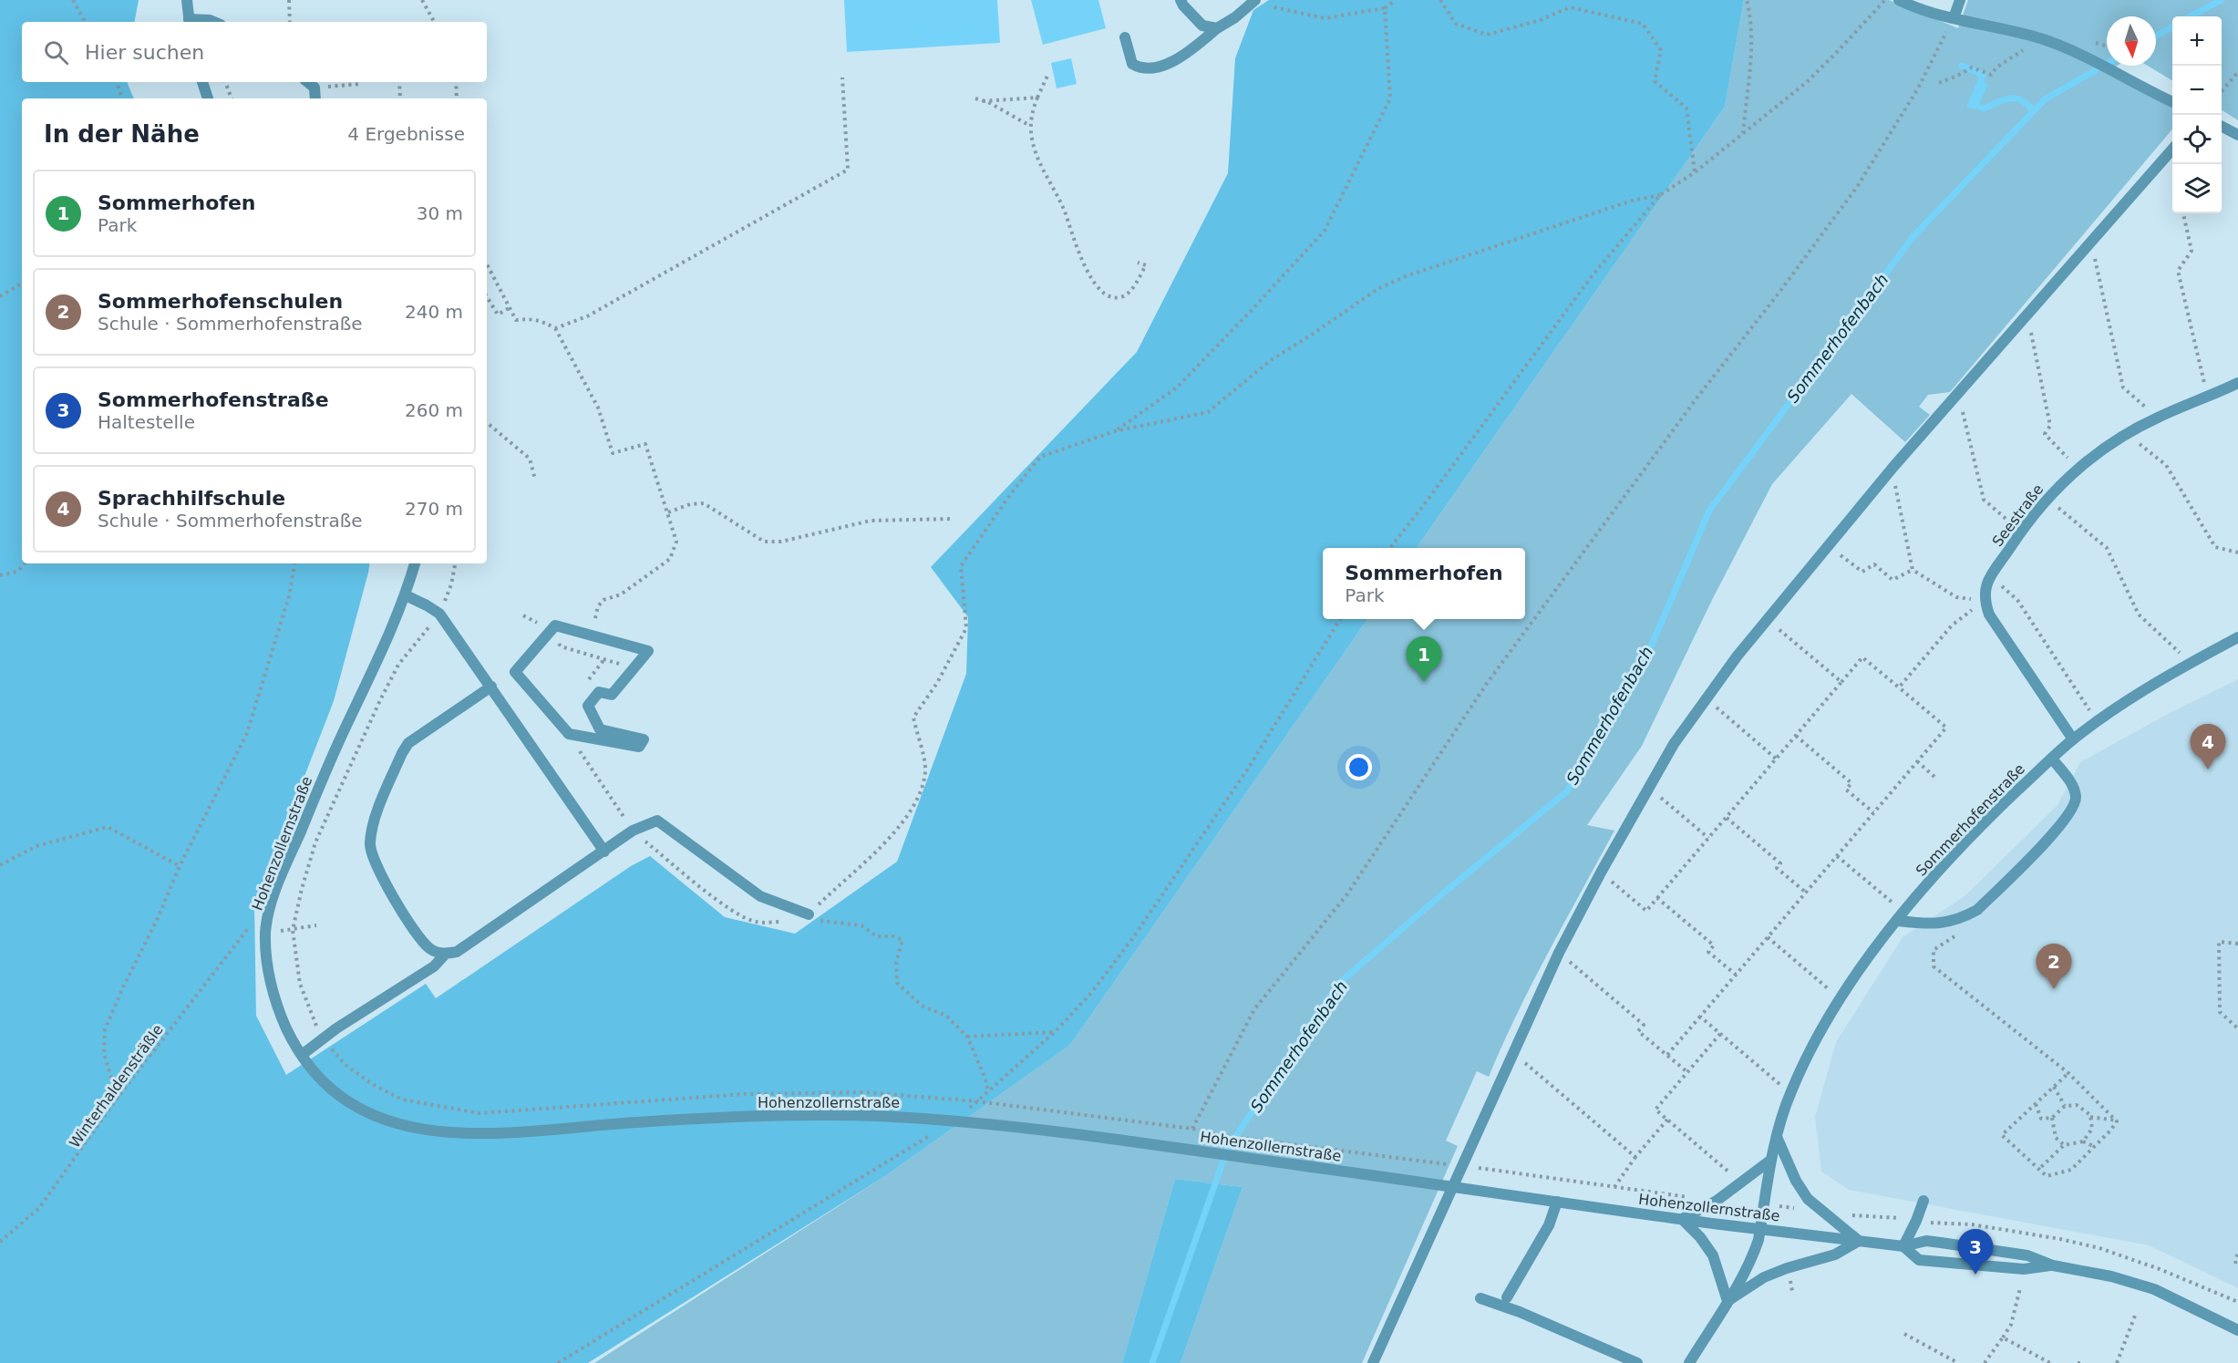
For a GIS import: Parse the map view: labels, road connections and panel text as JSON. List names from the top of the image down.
{
  "streets": {
    "street": ["Seestraße", "Sommerhofenstraße", "Hohenzollernstraße"],
    "path": ["Winterhaldensträßle"]
  },
  "crossings": [
    ["Sommerhofenstraße", "Hohenzollernstraße"]
  ],
  "water": ["Sommerhofenbach"],
  "north": "bottom",
  "page": {
    "map_buttons": ["+", "−"],
    "search": "Hier suchen",
    "heading": ["In der Nähe", "4 Ergebnisse"],
    "list": [
      {
        "mark": "1",
        "name": "Sommerhofen",
        "note": "Park",
        "value": "30 m"
      },
      {
        "mark": "2",
        "name": "Sommerhofenschulen",
        "note": "Schule · Sommerhofenstraße",
        "value": "240 m"
      },
      {
        "mark": "3",
        "name": "Sommerhofenstraße",
        "note": "Haltestelle",
        "value": "260 m"
      },
      {
        "mark": "4",
        "name": "Sprachhilfschule",
        "note": "Schule · Sommerhofenstraße",
        "value": "270 m"
      }
    ],
    "popup": ["Sommerhofen", "Park"],
    "pins": [
      "1",
      "4",
      "2",
      "3"
    ]
  }
}
